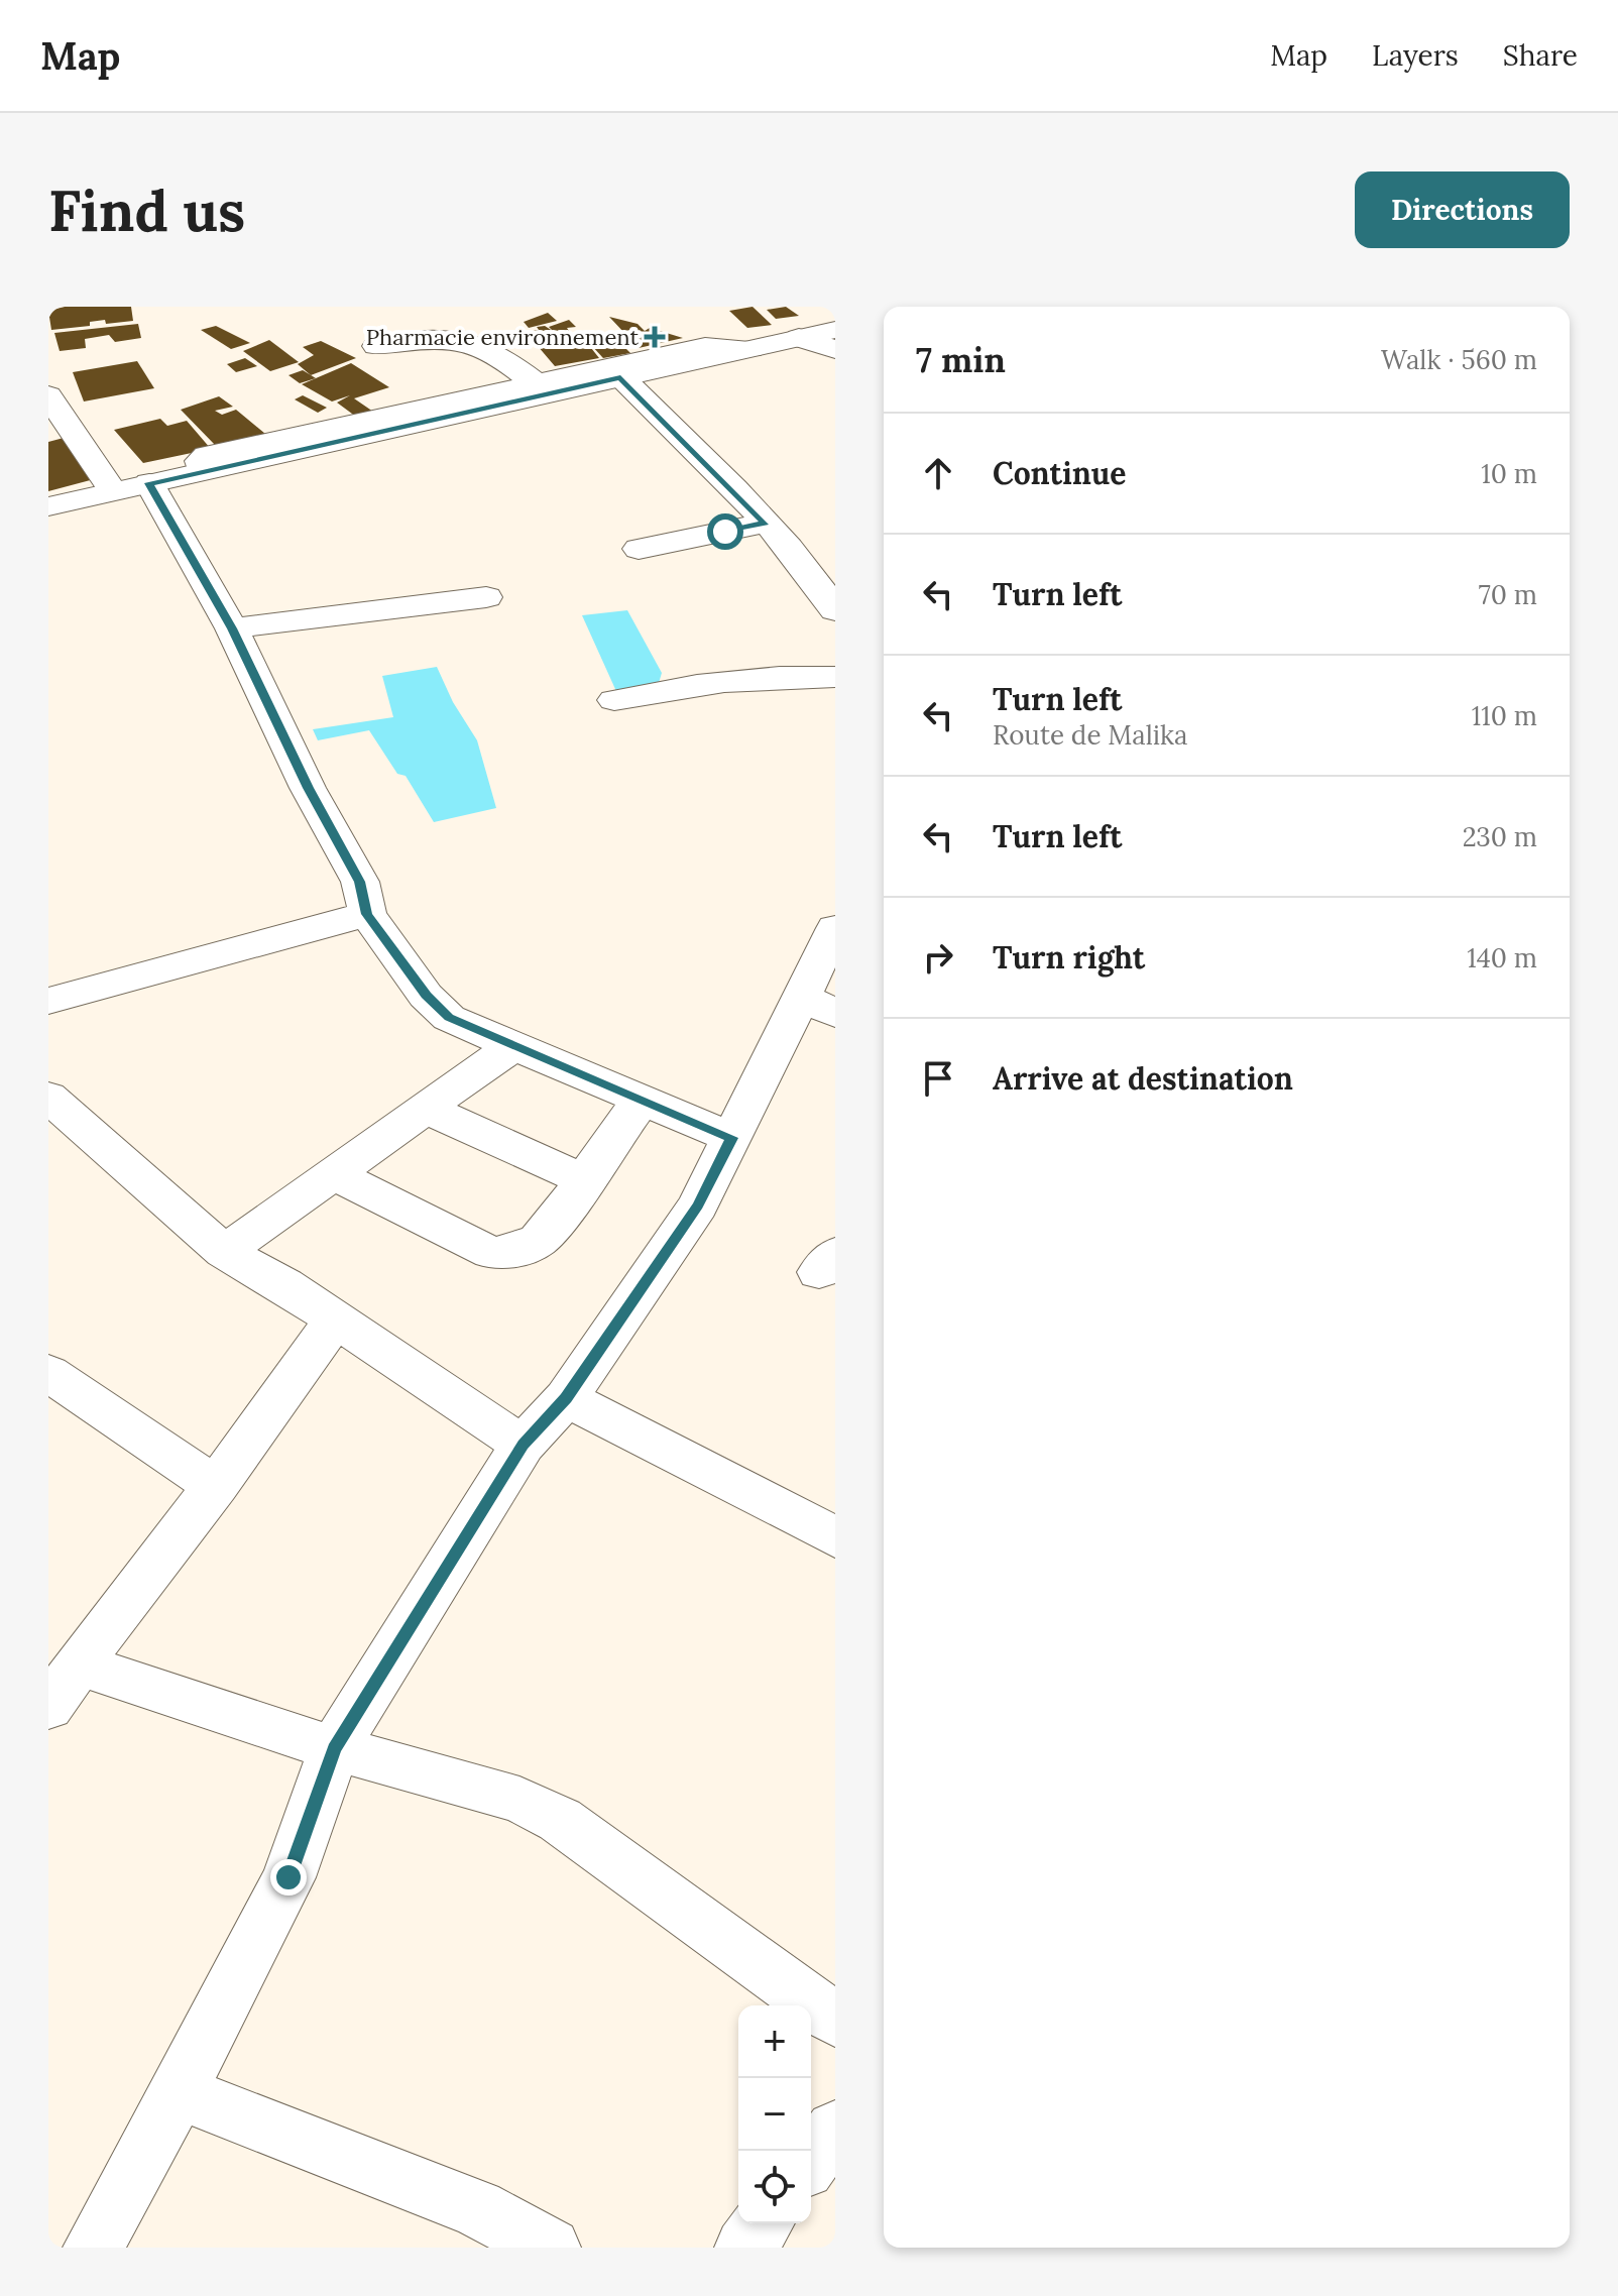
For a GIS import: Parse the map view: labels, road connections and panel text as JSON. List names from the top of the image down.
{
  "places": {
    "health": ["Pharmacie environnement"]
  },
  "page": {
    "header": "Map",
    "nav": ["Map", "Layers", "Share"],
    "buttons": "Directions",
    "title": "Find us",
    "heading": ["7 min", "Walk · 560 m"],
    "list": [
      ["Continue", "10 m"],
      ["Turn left", "70 m"],
      ["Turn left", "Route de Malika", "110 m"],
      ["Turn left", "230 m"],
      ["Turn right", "140 m"],
      "Arrive at destination"
    ],
    "map_buttons": ["+", "−"]
  }
}
